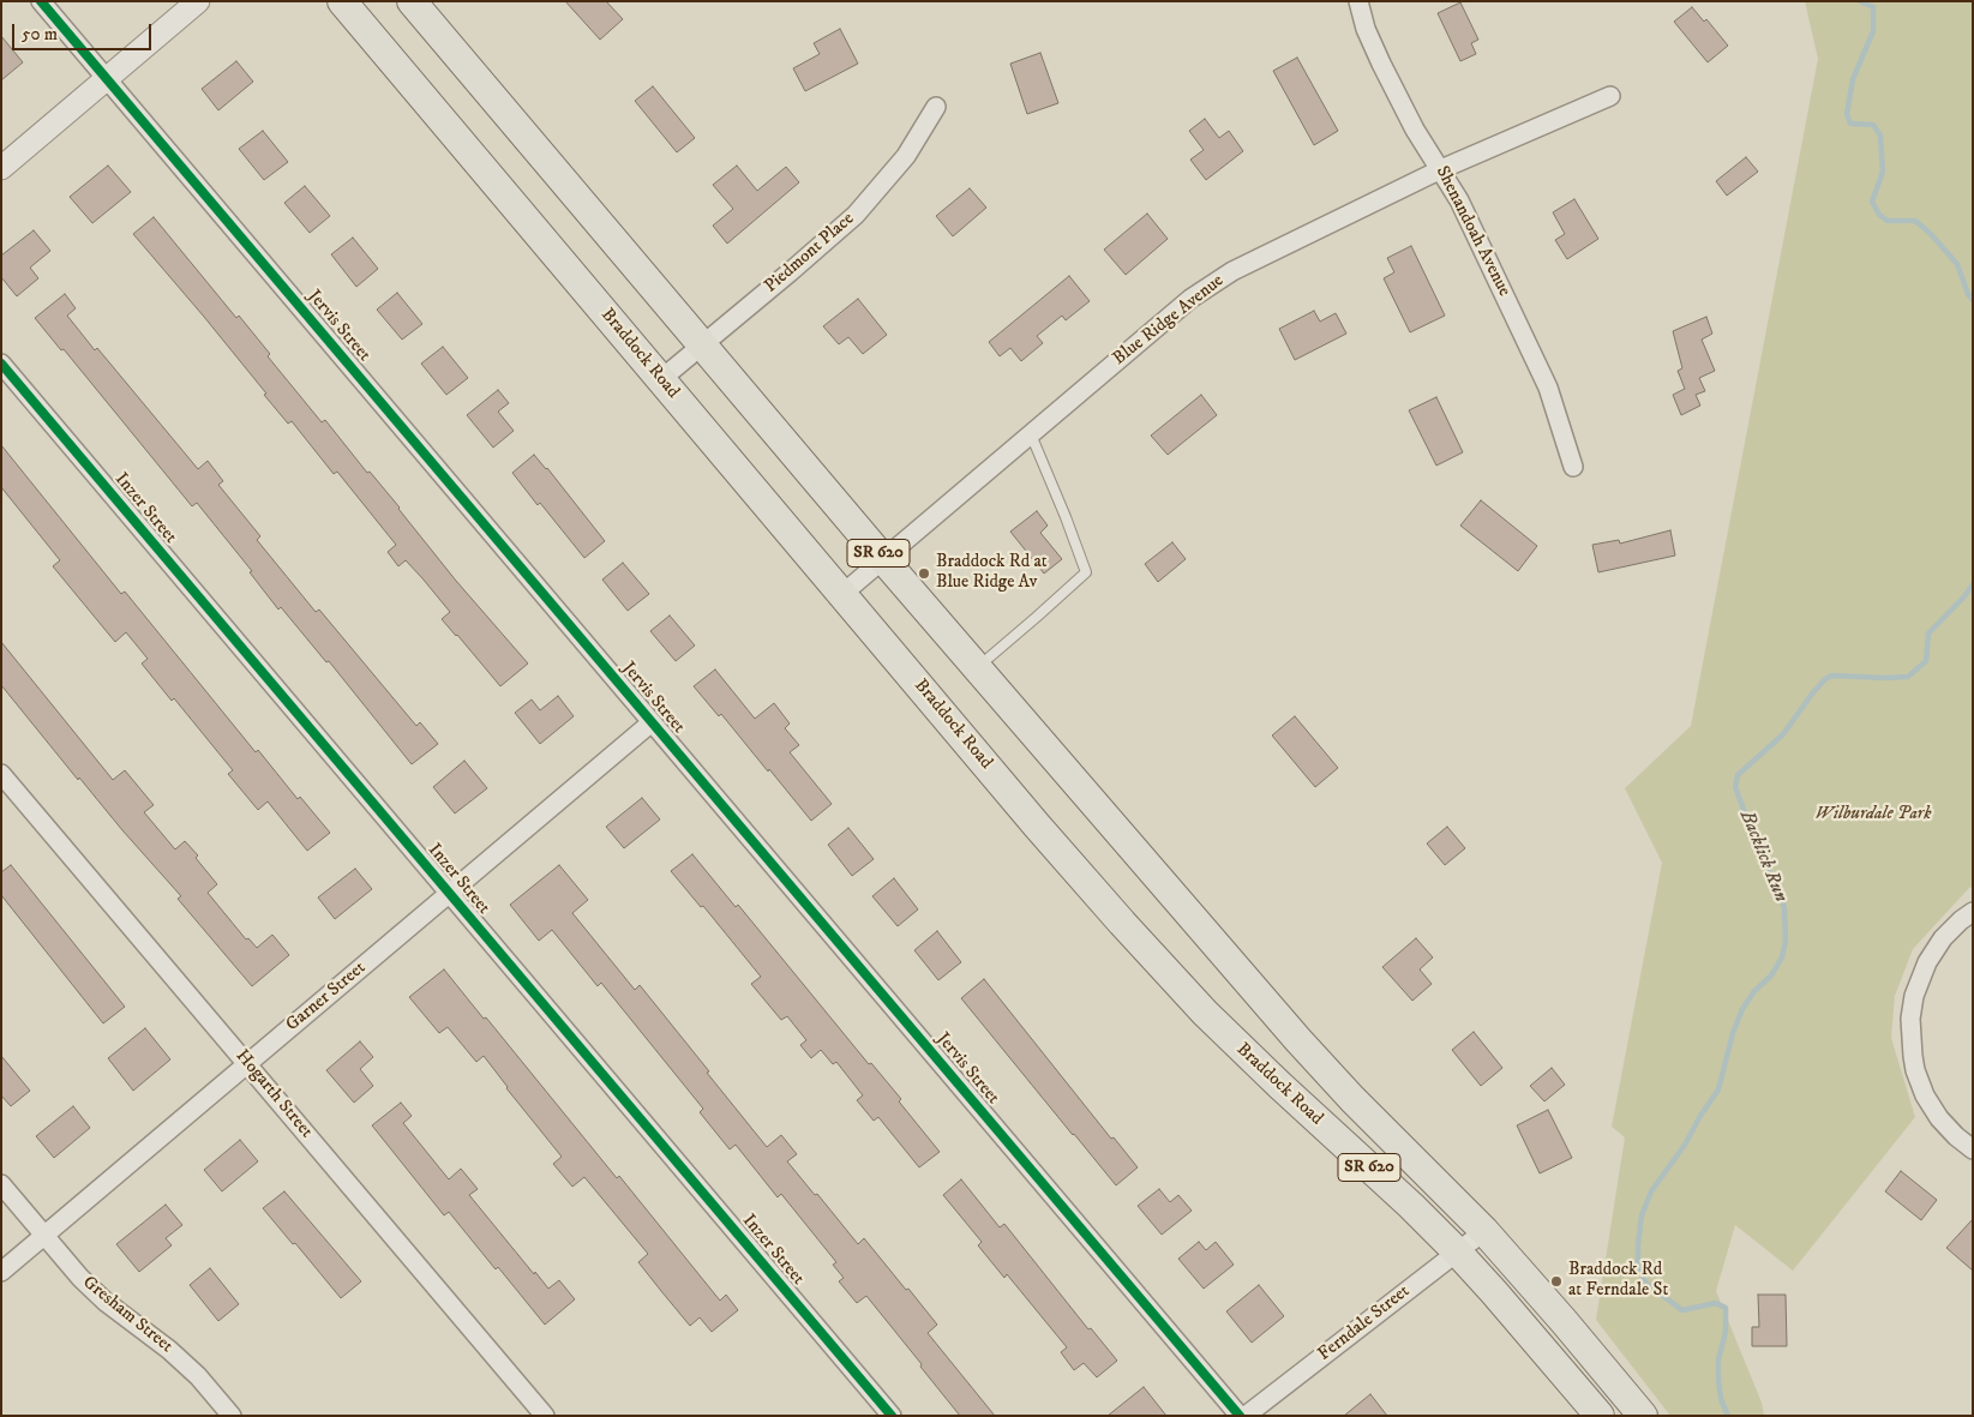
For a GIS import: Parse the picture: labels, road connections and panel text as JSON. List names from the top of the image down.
{
  "streets": {
    "main road": ["Braddock Road", "SR 620"],
    "street": [
      "Shenandoah Avenue",
      "Piedmont Place",
      "Blue Ridge Avenue",
      "Jervis Street",
      "Inzer Street",
      "Garner Street",
      "Hogarth Street",
      "Gresham Street",
      "Ferndale Street"
    ]
  },
  "crossings": [
    ["Shenandoah Avenue", "Blue Ridge Avenue"],
    ["Piedmont Place", "Braddock Road"],
    ["Piedmont Place", "SR 620"],
    ["Blue Ridge Avenue", "Braddock Road"],
    ["Blue Ridge Avenue", "SR 620"],
    ["Jervis Street", "Garner Street"],
    ["Braddock Road", "Ferndale Street"],
    ["Inzer Street", "Garner Street"],
    ["SR 620", "Ferndale Street"],
    ["Garner Street", "Hogarth Street"],
    ["Garner Street", "Gresham Street"]
  ],
  "water": ["Backlick Run"],
  "parks": ["Wilburdale Park"],
  "places": ["Braddock Rd at Blue Ridge Av", "Braddock Rd at Ferndale St"],
  "scale_bar": "50 m"
}
